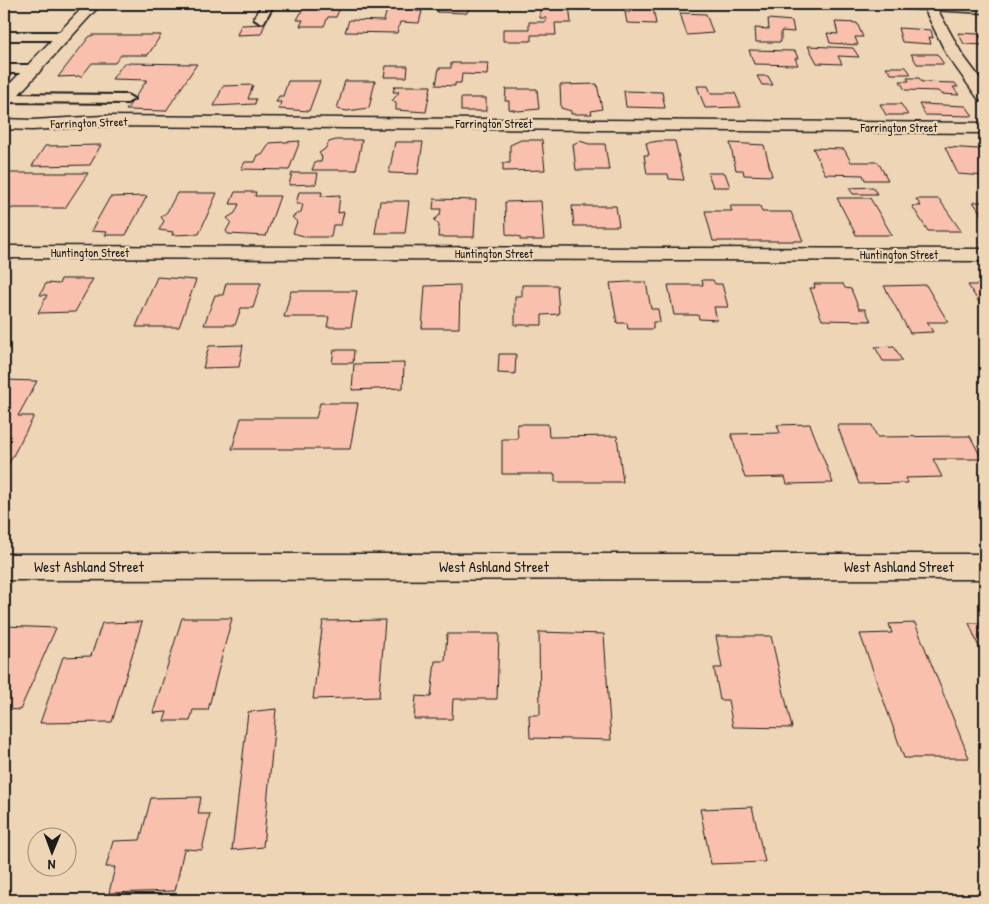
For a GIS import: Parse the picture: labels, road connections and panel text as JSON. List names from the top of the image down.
{
  "streets": {
    "street": ["Farrington Street", "Huntington Street", "West Ashland Street"]
  },
  "north": "bottom"
}
